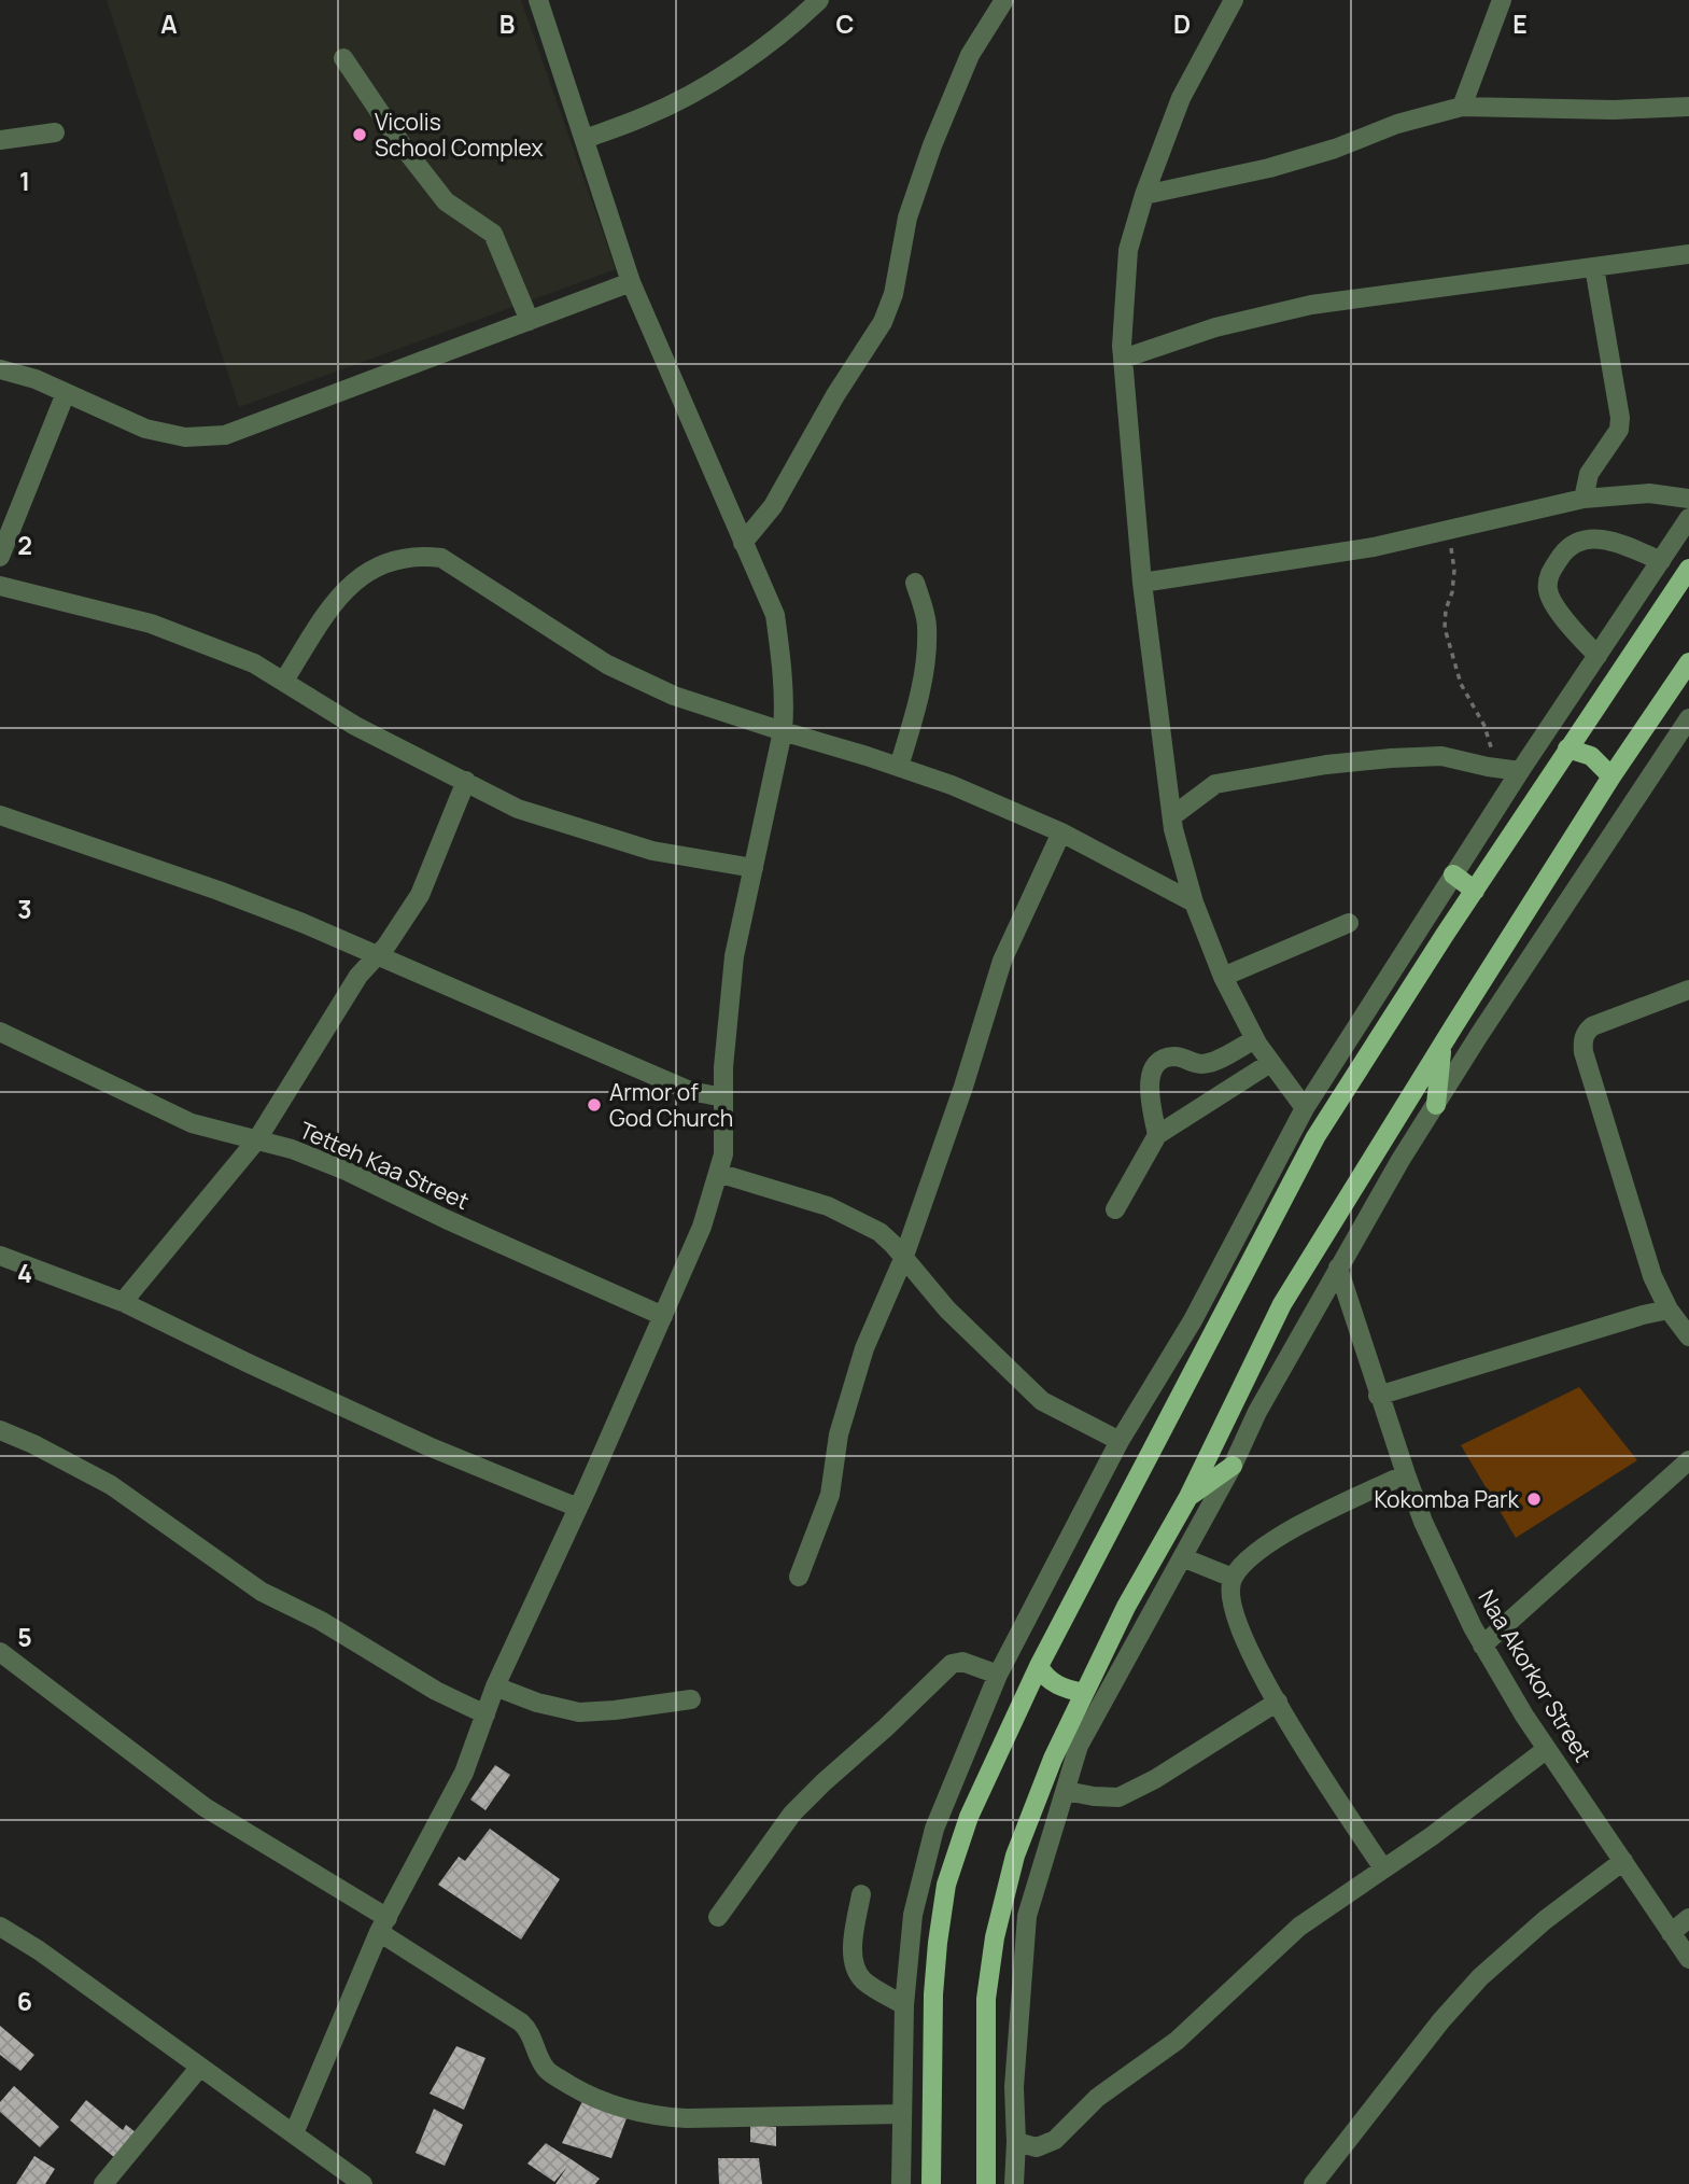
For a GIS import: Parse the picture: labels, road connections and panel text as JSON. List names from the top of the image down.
{
  "streets": {
    "street": ["Tetteh Kaa Street", "Naa Akorkor Street"]
  },
  "places": ["Vicolis School Complex", "Armor of God Church", "Kokomba Park"],
  "grid": {
    "columns": [
      "A",
      "B",
      "C",
      "D",
      "E"
    ],
    "rows": [
      "1",
      "2",
      "3",
      "4",
      "5",
      "6"
    ]
  }
}
